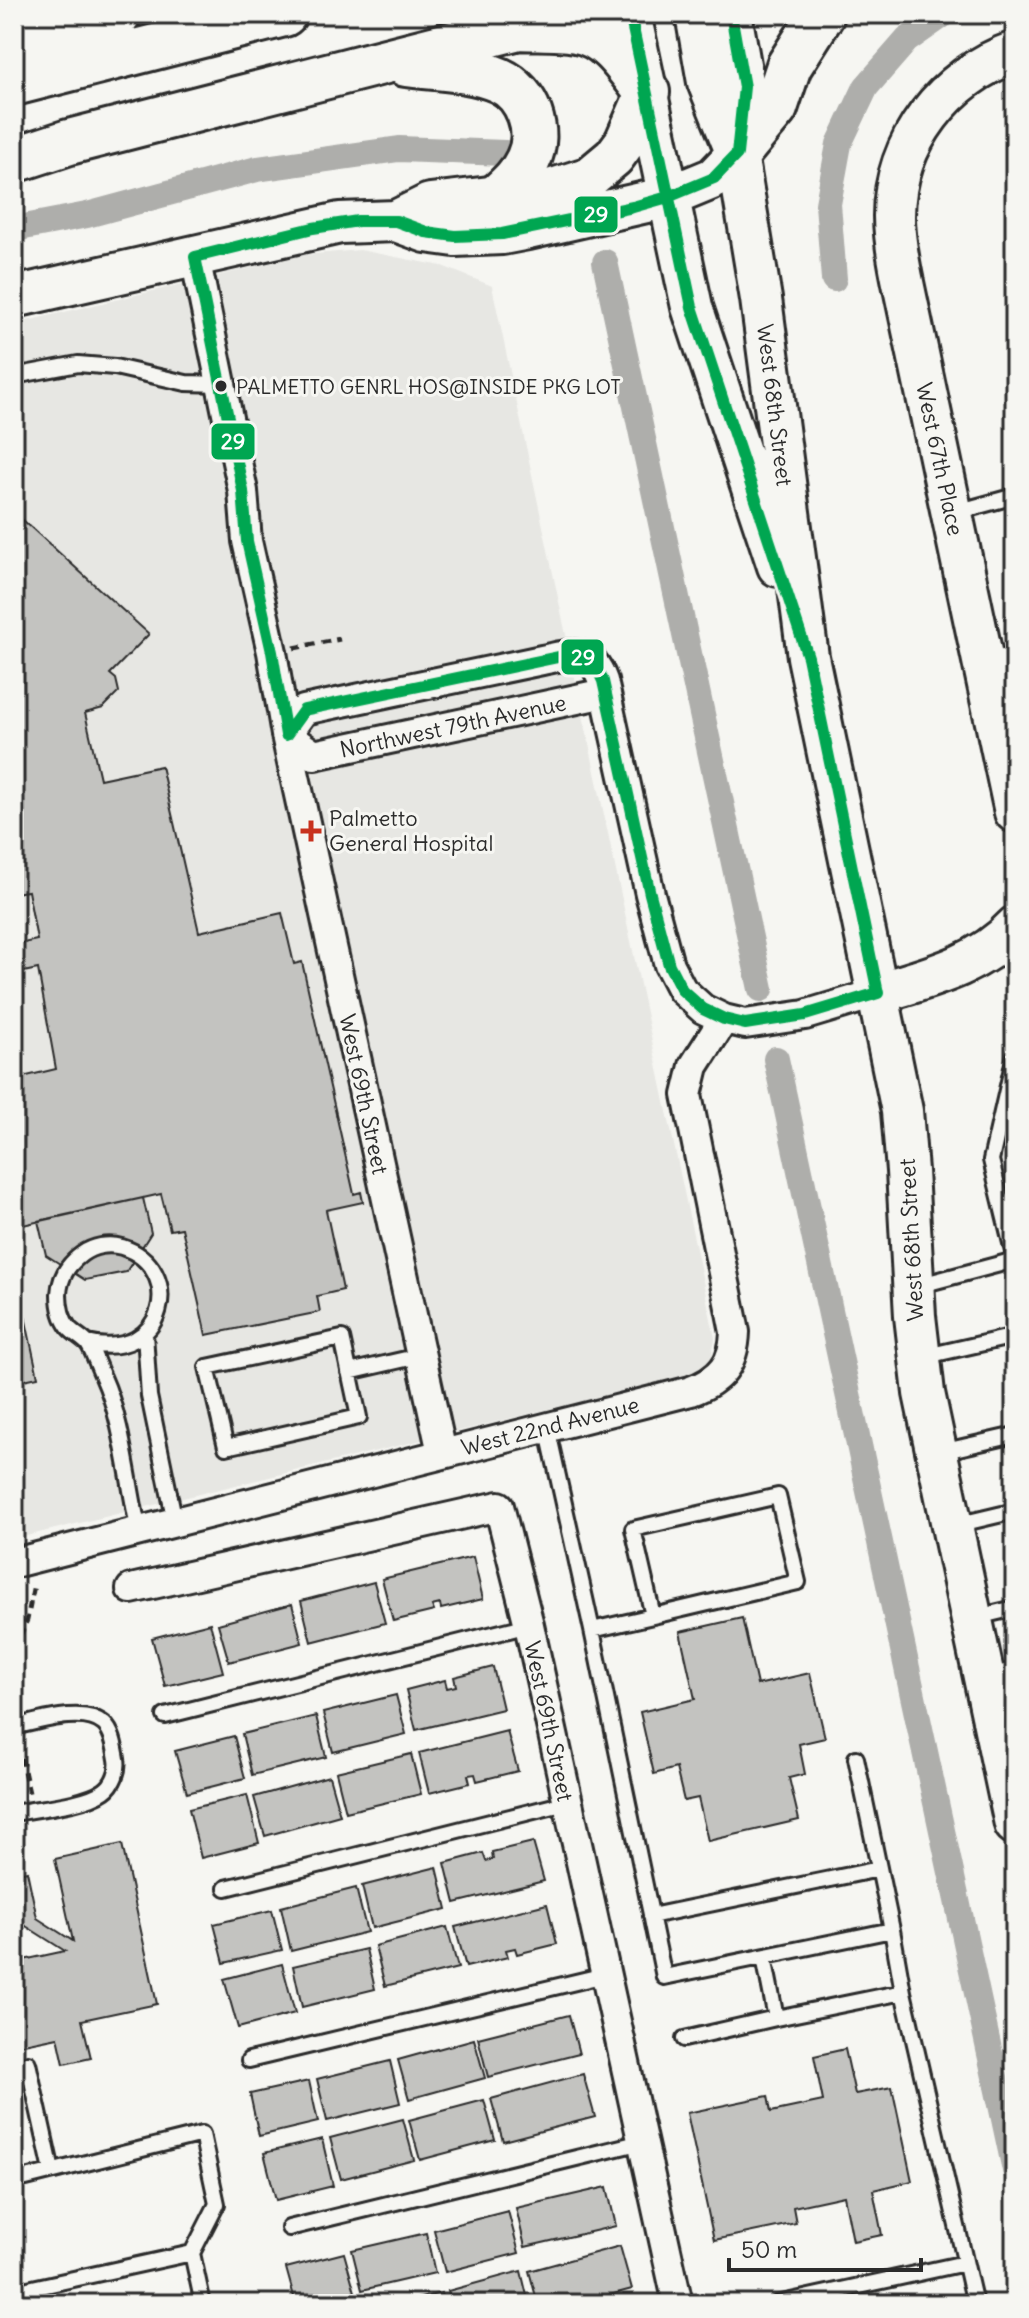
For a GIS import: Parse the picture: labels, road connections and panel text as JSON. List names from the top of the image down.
{
  "streets": {
    "main road": ["West 68th Street", "West 67th Place"],
    "street": ["Northwest 79th Avenue", "West 69th Street", "West 22nd Avenue"]
  },
  "crossings": [
    ["West 68th Street", "Northwest 79th Avenue"],
    ["Northwest 79th Avenue", "West 69th Street"],
    ["Northwest 79th Avenue", "West 22nd Avenue"],
    ["West 69th Street", "West 22nd Avenue"]
  ],
  "places": {
    "other": ["PALMETTO GENRL HOS@INSIDE PKG LOT"],
    "health": ["Palmetto General Hospital"]
  },
  "lines": ["transit line 29"],
  "scale_bar": "50 m"
}
